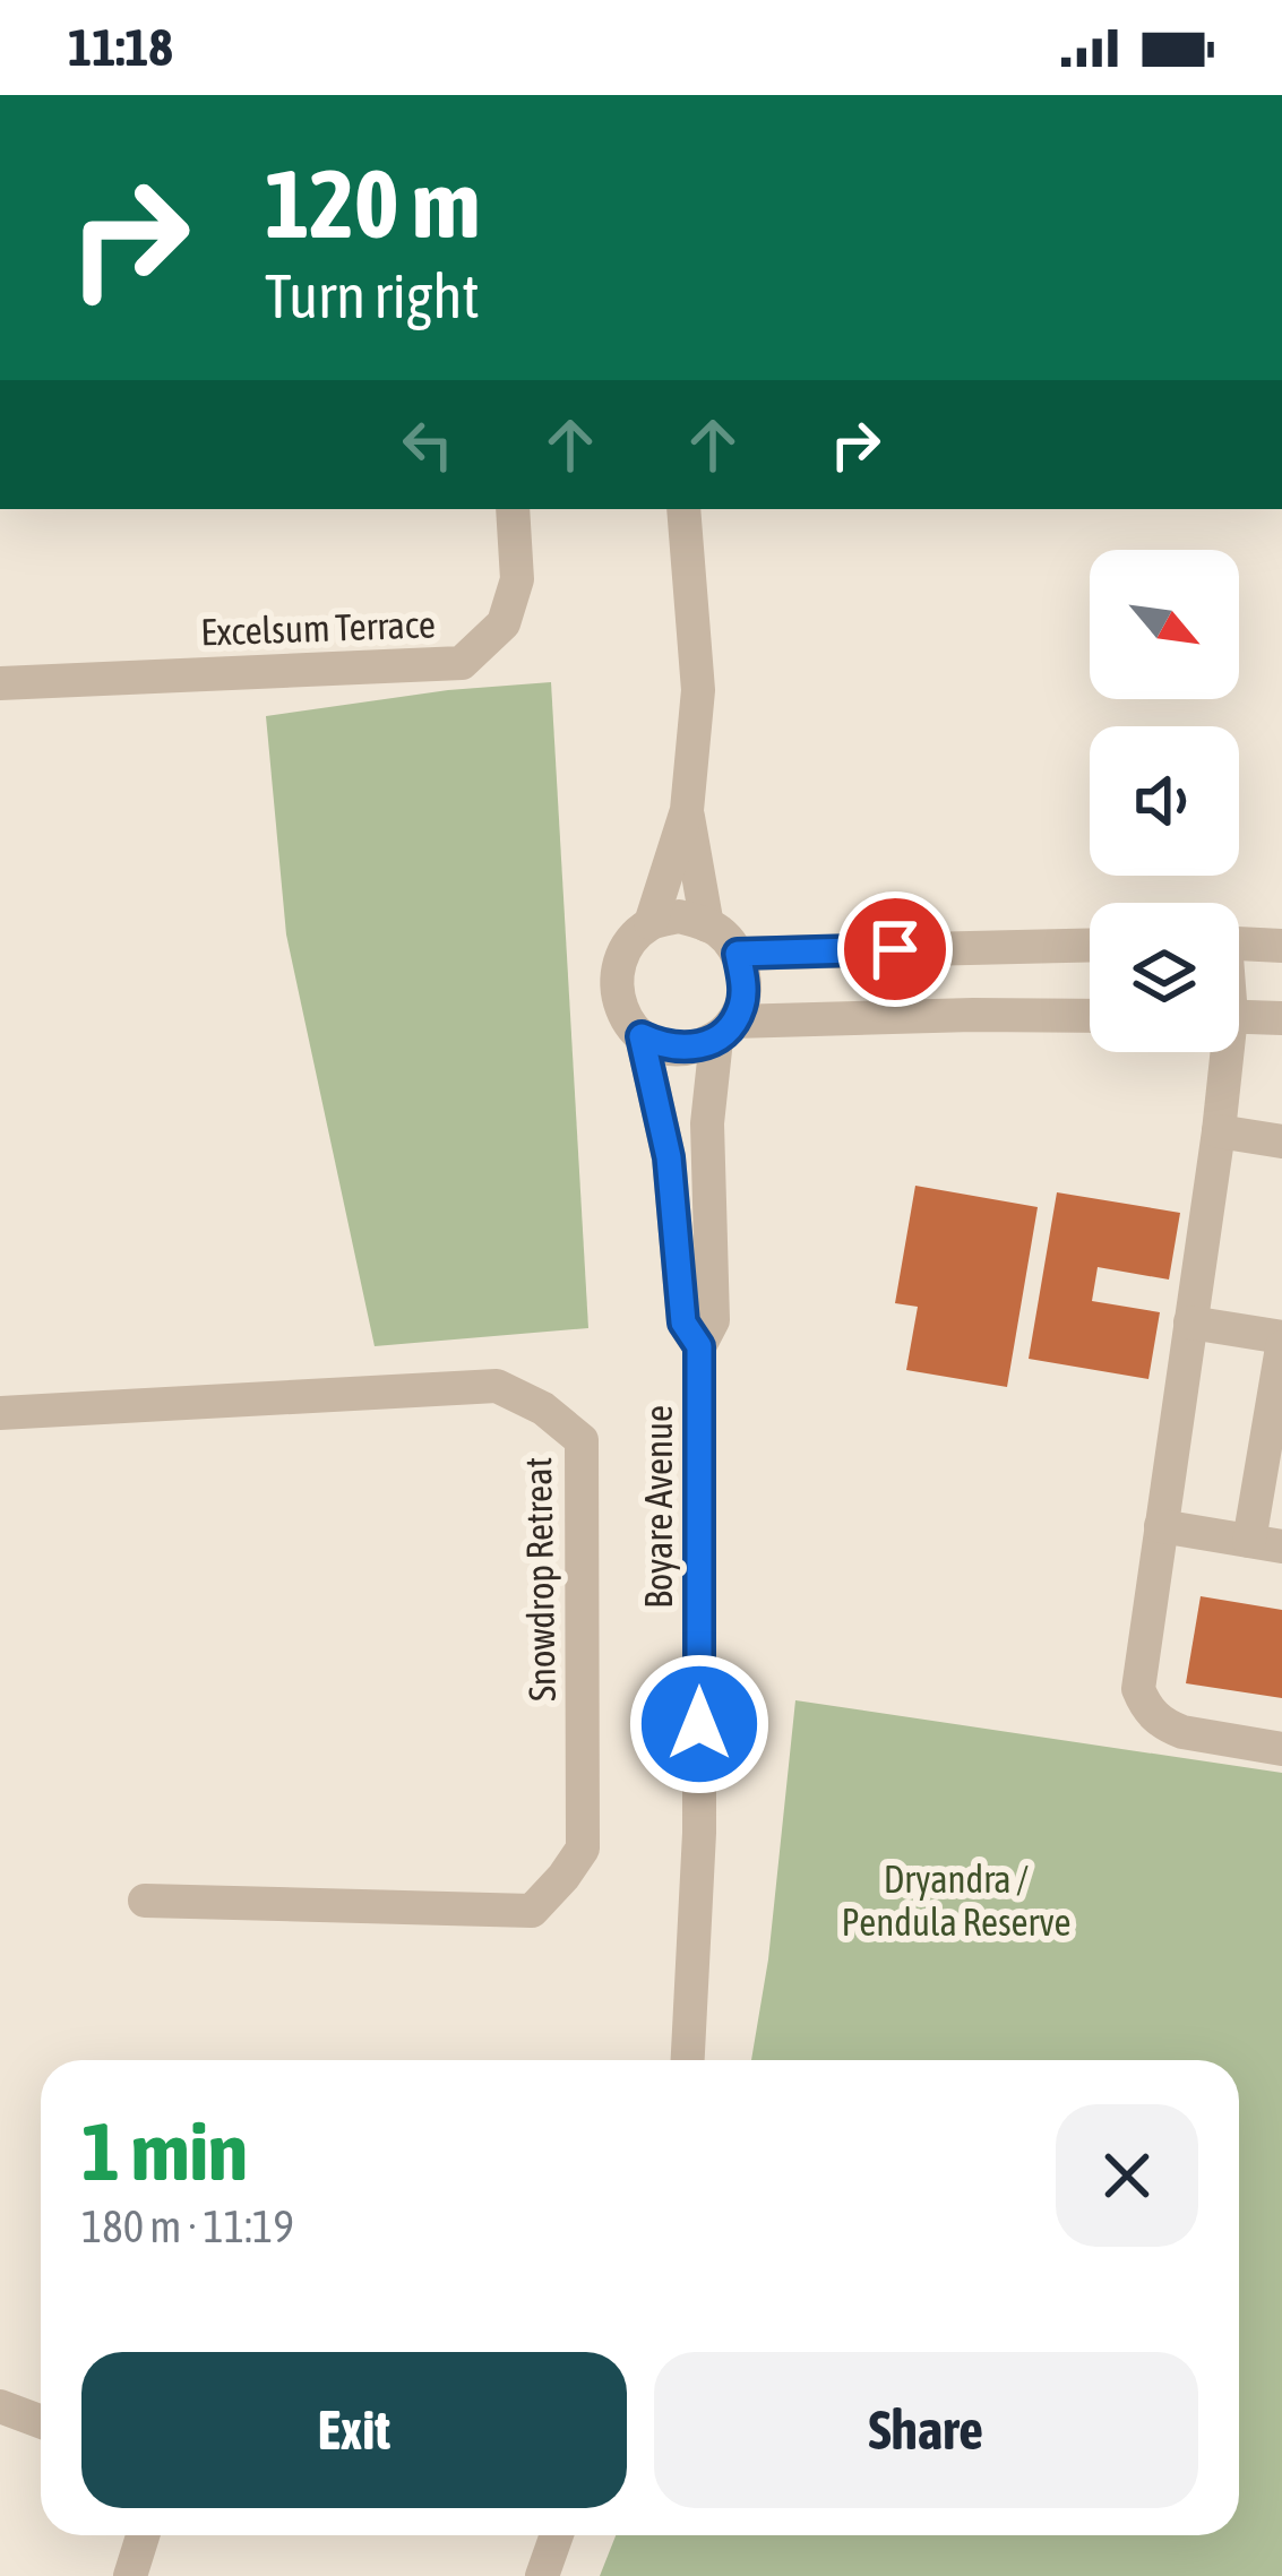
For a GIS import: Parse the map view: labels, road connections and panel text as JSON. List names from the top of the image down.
{
  "streets": {
    "street": ["Excelsum Terrace", "Boyare Avenue", "Snowdrop Retreat"]
  },
  "parks": ["Dryandra / Pendula Reserve"],
  "north": "bottom right",
  "page": {
    "status": "11:18",
    "turn": ["120 m", "Turn right"],
    "heading": ["1 min", "180 m · 11:19"],
    "buttons": ["Exit", "Share"]
  }
}
